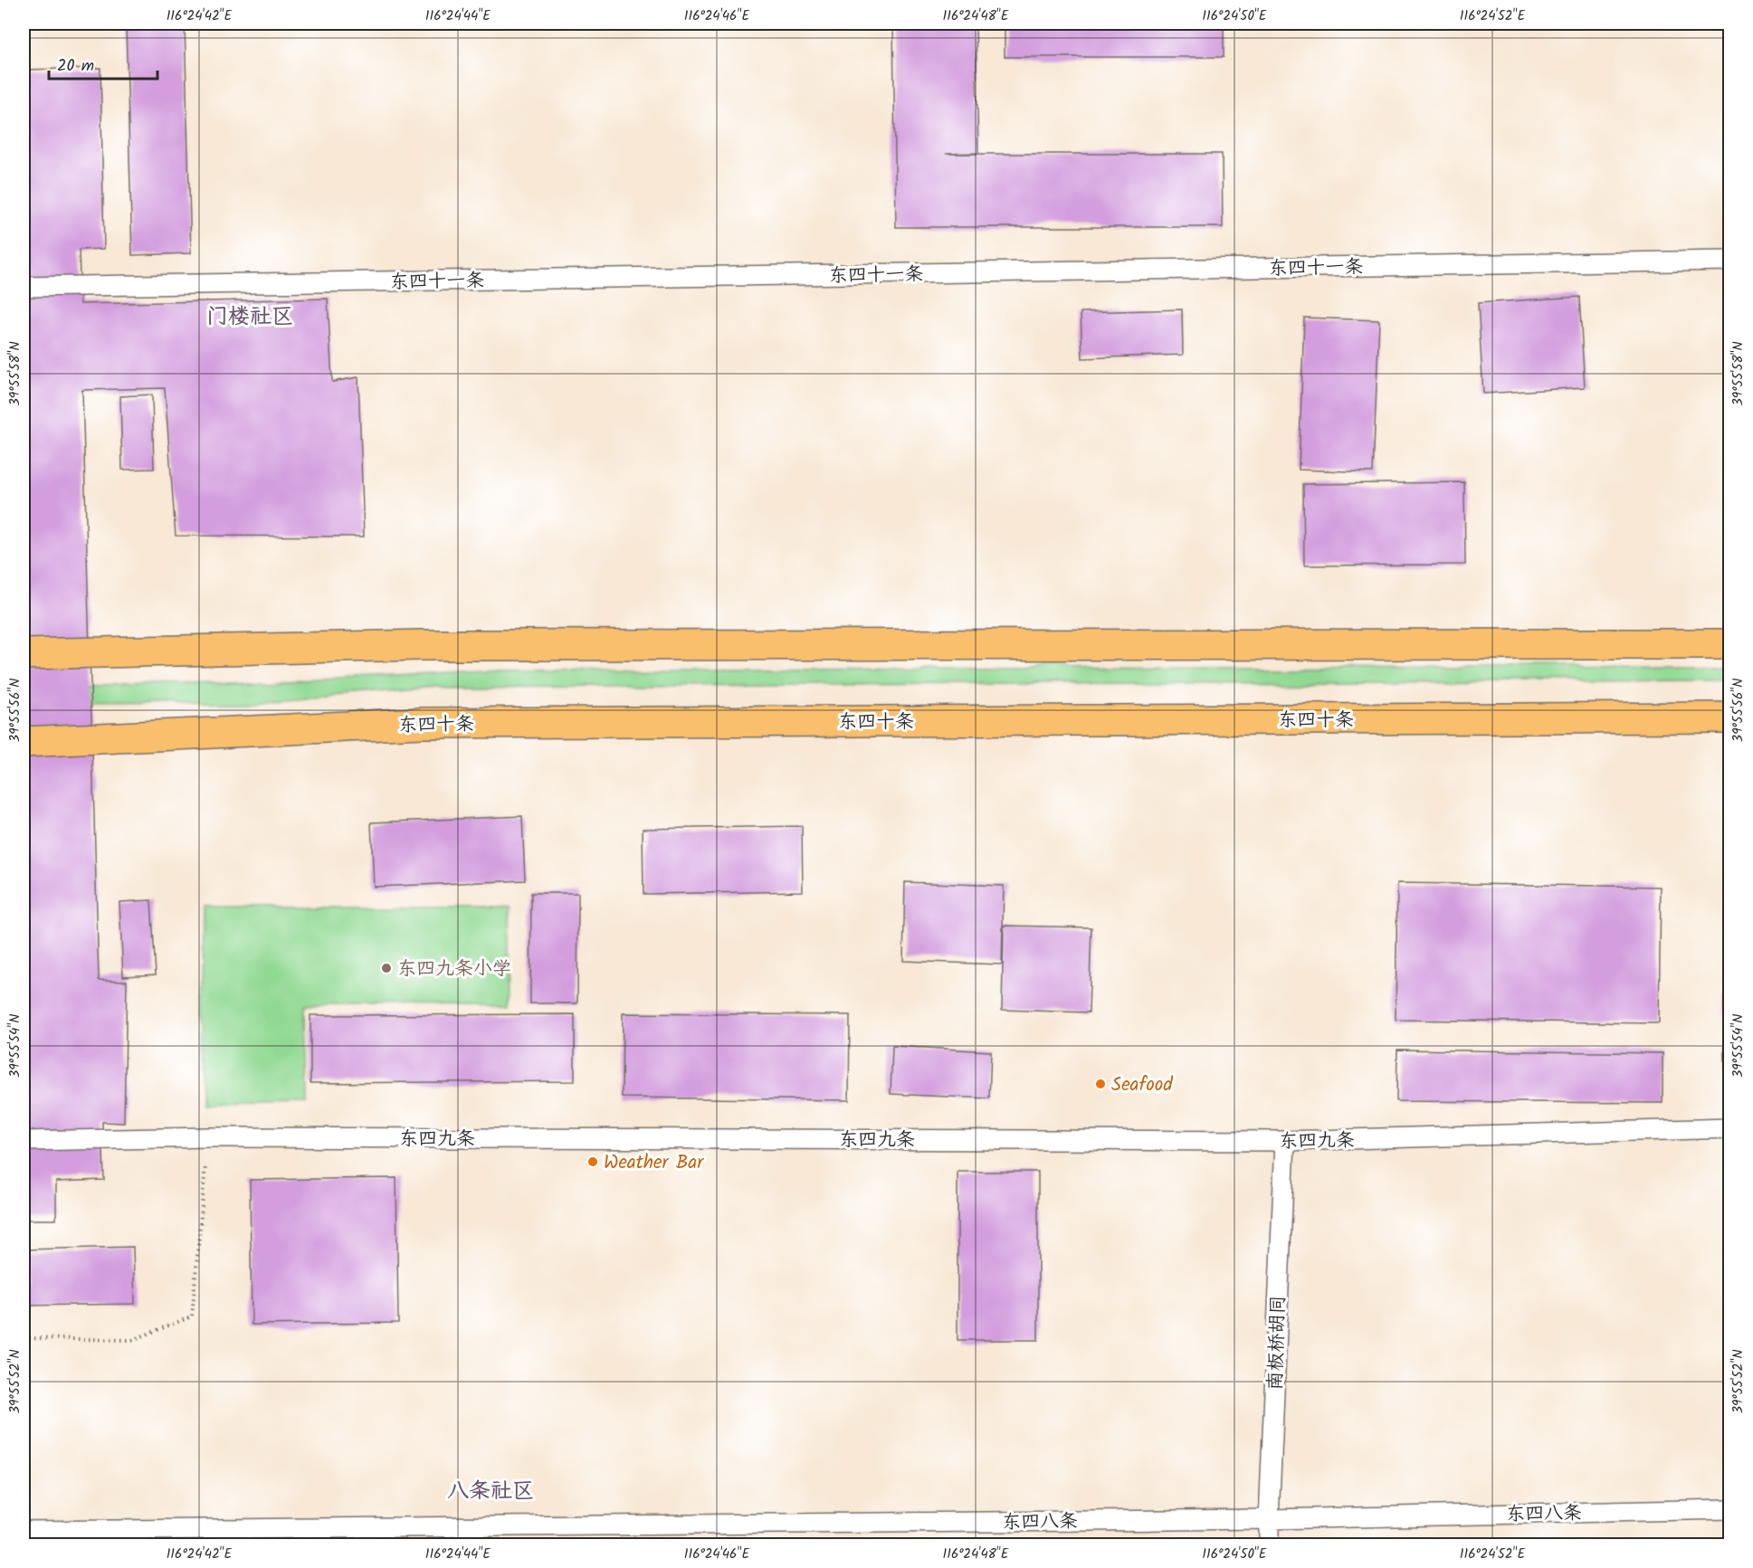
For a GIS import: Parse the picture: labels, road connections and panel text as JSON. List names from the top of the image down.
{
  "streets": {
    "main road": ["东四十条"],
    "lane": [
      "东四十一条",
      "东四九条",
      "南板桥胡同",
      "东四八条"
    ]
  },
  "crossings": [
    ["东四九条", "南板桥胡同"],
    ["南板桥胡同", "东四八条"]
  ],
  "districts": ["门楼社区", "八条社区"],
  "places": ["东四九条小学", "Seafood", "Weather Bar"],
  "scale_bar": "20 m",
  "coordinates": [
    "116°24'42\"E",
    "116°24'44\"E",
    "116°24'46\"E",
    "116°24'48\"E",
    "116°24'50\"E",
    "116°24'52\"E",
    "39°55'58\"N",
    "39°55'56\"N",
    "39°55'54\"N",
    "39°55'52\"N"
  ]
}
